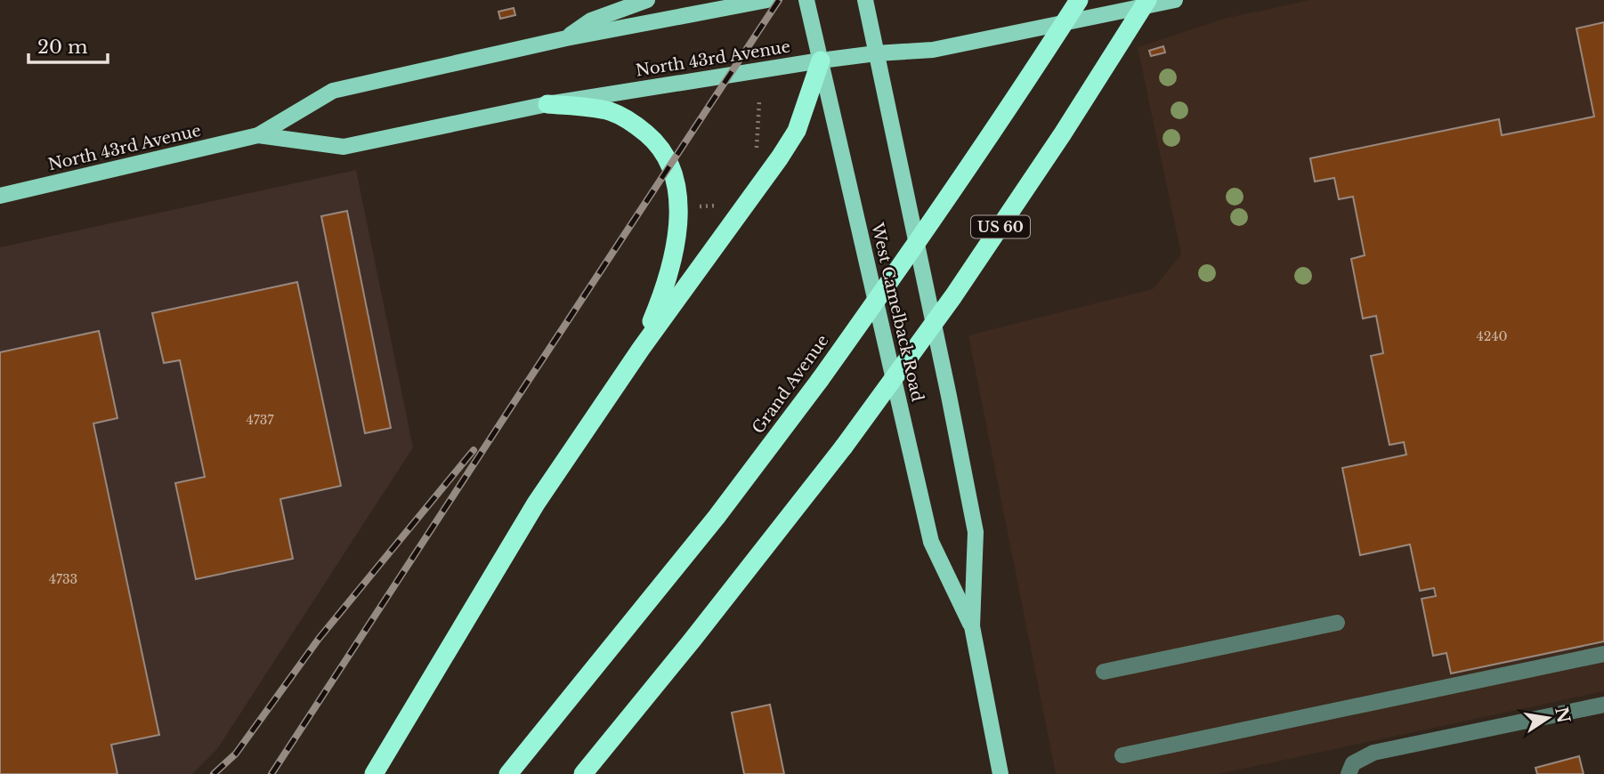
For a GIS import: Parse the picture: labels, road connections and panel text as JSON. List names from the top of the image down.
{
  "streets": {
    "highway": ["US 60", "Grand Avenue"],
    "main road": ["North 43rd Avenue", "West Camelback Road"]
  },
  "crossings": [
    ["North 43rd Avenue", "West Camelback Road"]
  ],
  "house_numbers": ["4240", "4737", "4733"],
  "scale_bar": "20 m",
  "north": "right"
}
